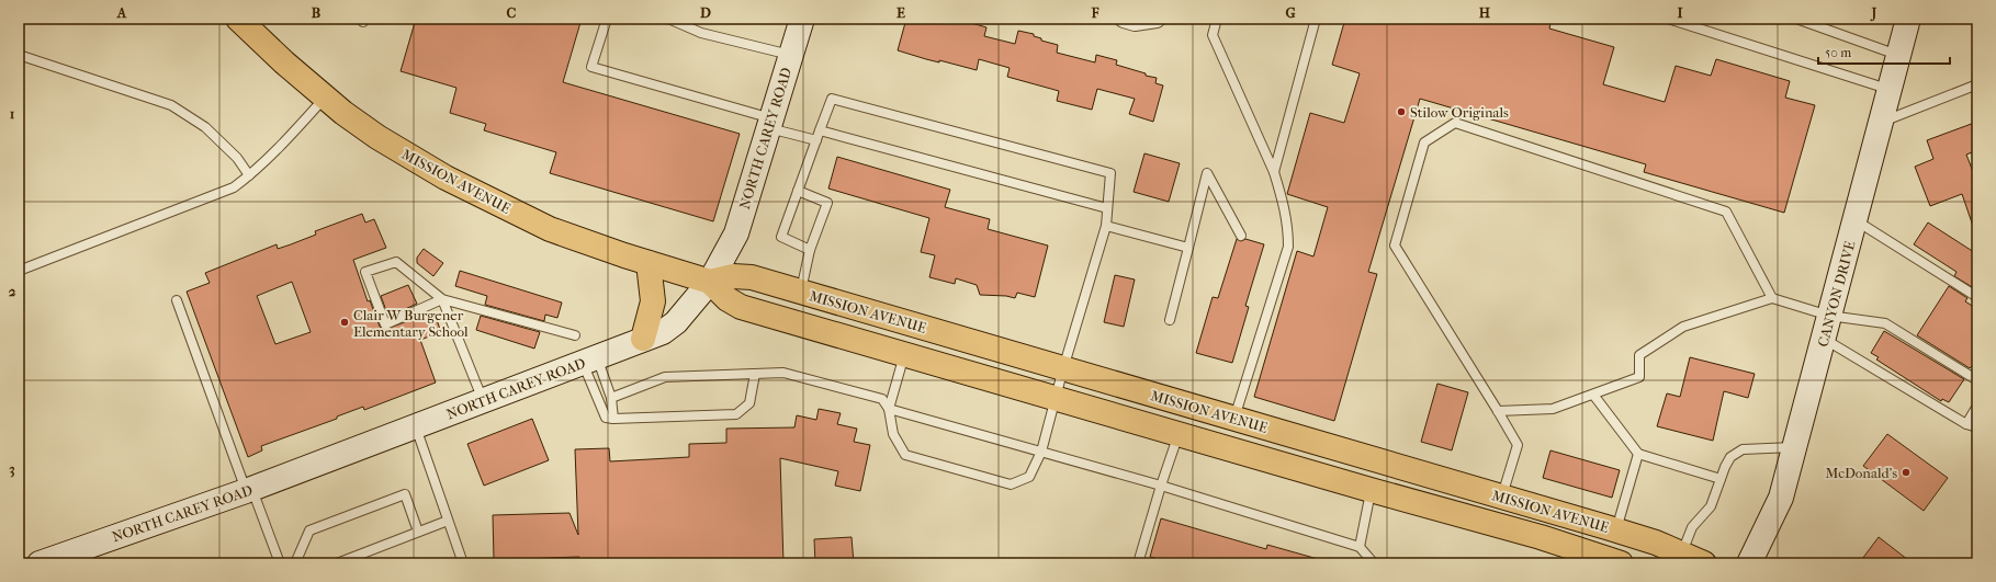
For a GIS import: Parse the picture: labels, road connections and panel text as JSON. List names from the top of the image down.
{
  "streets": {
    "main road": ["MISSION AVENUE"],
    "street": ["NORTH CAREY ROAD", "CANYON DRIVE"]
  },
  "crossings": [
    ["NORTH CAREY ROAD", "MISSION AVENUE"]
  ],
  "places": ["Stilow Originals", "Clair W Burgener Elementary School", "McDonald's"],
  "scale_bar": "50 m",
  "grid": {
    "columns": [
      "A",
      "B",
      "C",
      "D",
      "E",
      "F",
      "G",
      "H",
      "I",
      "J"
    ],
    "rows": ["1", "2", "3"]
  }
}
